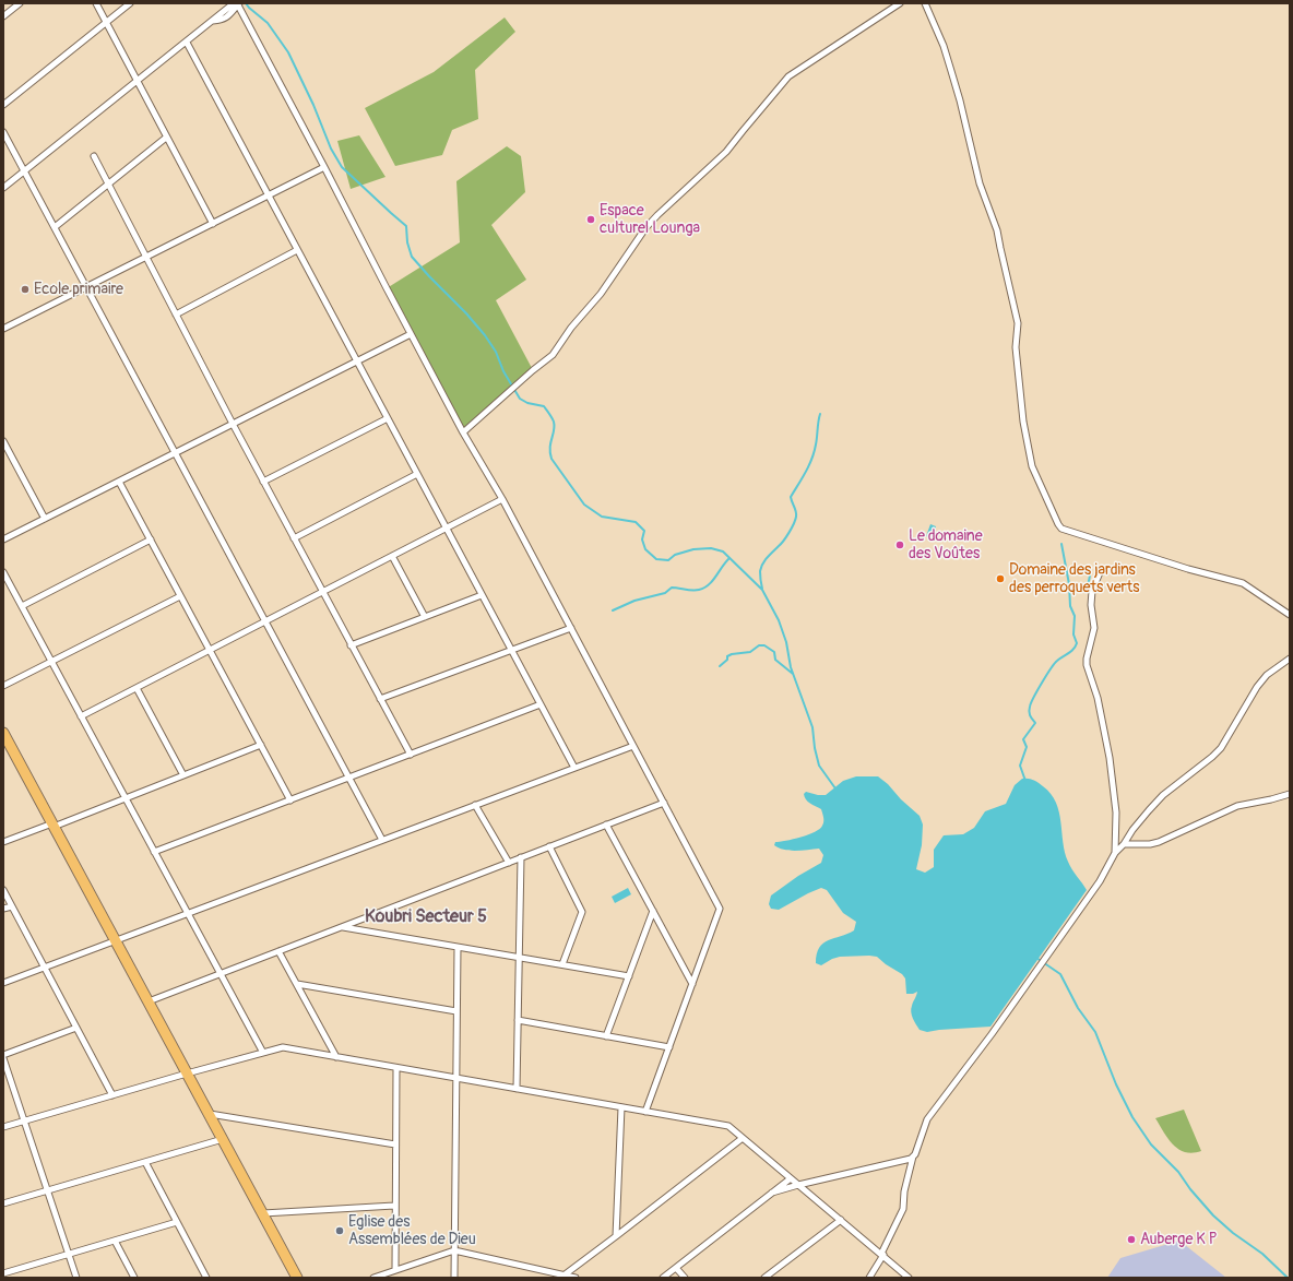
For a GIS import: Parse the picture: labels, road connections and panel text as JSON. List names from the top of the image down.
{
  "districts": ["Koubri Secteur 5"],
  "places": [
    "Espace culturel Lounga",
    "Ecole primaire",
    "Le domaine des Voûtes",
    "Domaine des jardins des perroquets verts",
    "Eglise des Assemblées de Dieu",
    "Auberge K P"
  ]
}
